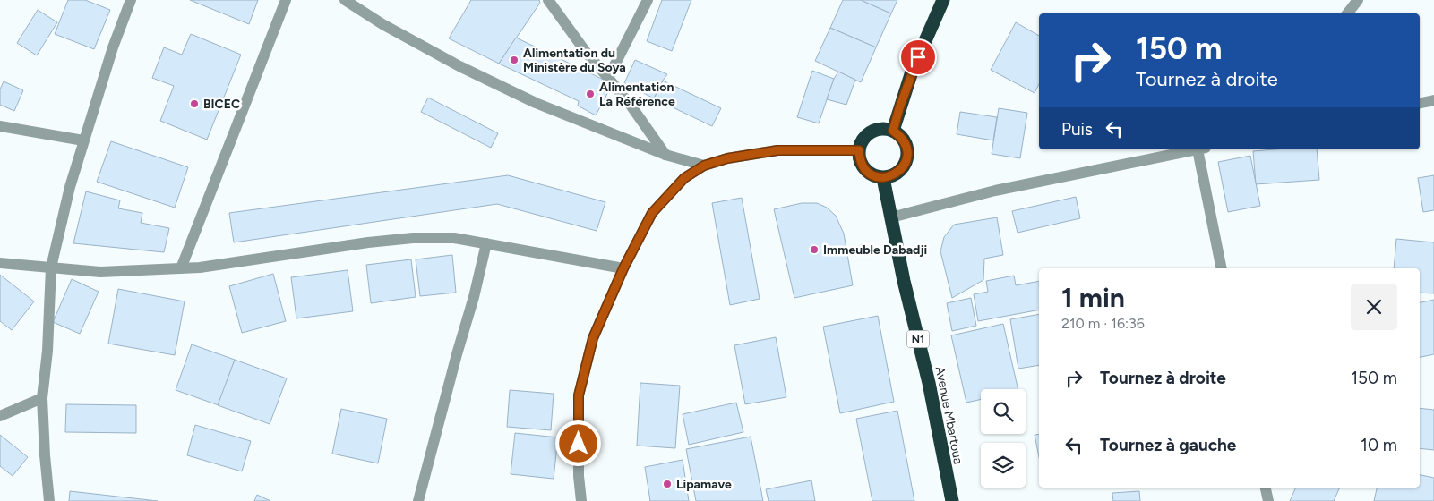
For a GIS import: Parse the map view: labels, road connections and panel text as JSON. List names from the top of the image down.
{
  "streets": {
    "highway": ["N1", "Avenue Mbartoua"]
  },
  "places": [
    "Alimentation du Ministère du Soya",
    "Alimentation La Référence",
    "BICEC",
    "Immeuble Dabadji",
    "Lipamave"
  ],
  "page": {
    "turn": ["150 m", "Tournez à droite"],
    "then": "Puis",
    "heading": ["1 min", "210 m · 16:36"],
    "list": [
      {
        "name": "Tournez à droite",
        "value": "150 m"
      },
      {
        "name": "Tournez à gauche",
        "value": "10 m"
      }
    ]
  }
}
